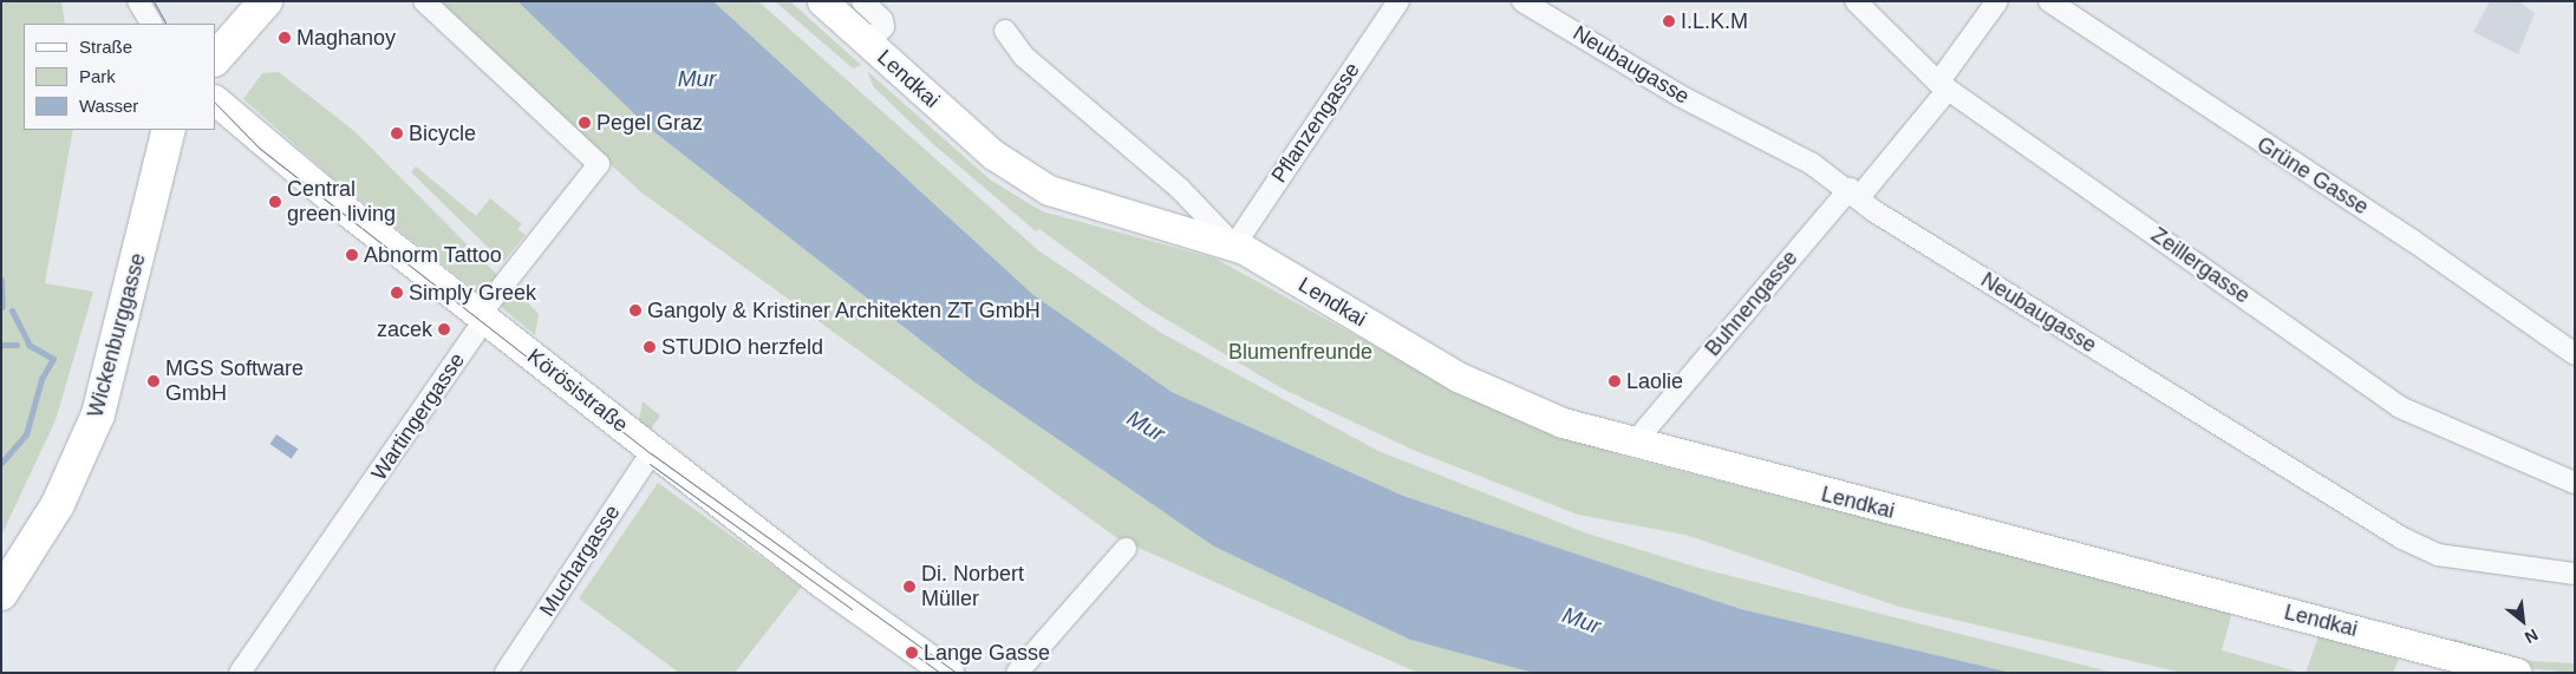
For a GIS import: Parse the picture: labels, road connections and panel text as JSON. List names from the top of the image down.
{
  "streets": {
    "main road": ["Lendkai", "Wickenburggasse", "Körösistraße"],
    "street": [
      "Neubaugasse",
      "Pflanzengasse",
      "Grüne Gasse",
      "Zeillergasse",
      "Buhnengasse",
      "Wartingergasse",
      "Muchargasse"
    ]
  },
  "crossings": [
    ["Neubaugasse", "Buhnengasse"],
    ["Lendkai", "Pflanzengasse"],
    ["Lendkai", "Buhnengasse"],
    ["Zeillergasse", "Buhnengasse"],
    ["Körösistraße", "Wartingergasse"],
    ["Körösistraße", "Muchargasse"]
  ],
  "water": ["Mur"],
  "parks": ["Blumenfreunde"],
  "places": [
    "I.L.K.M",
    "Maghanoy",
    "Pegel Graz",
    "Bicycle",
    "Central green living",
    "Abnorm Tattoo",
    "Simply Greek",
    "Gangoly & Kristiner Architekten ZT GmbH",
    "zacek",
    "STUDIO herzfeld",
    "MGS Software GmbH",
    "Laolie",
    "Di. Norbert Müller",
    "Lange Gasse"
  ],
  "legend": ["Straße", "Park", "Wasser"],
  "north": "bottom right"
}
